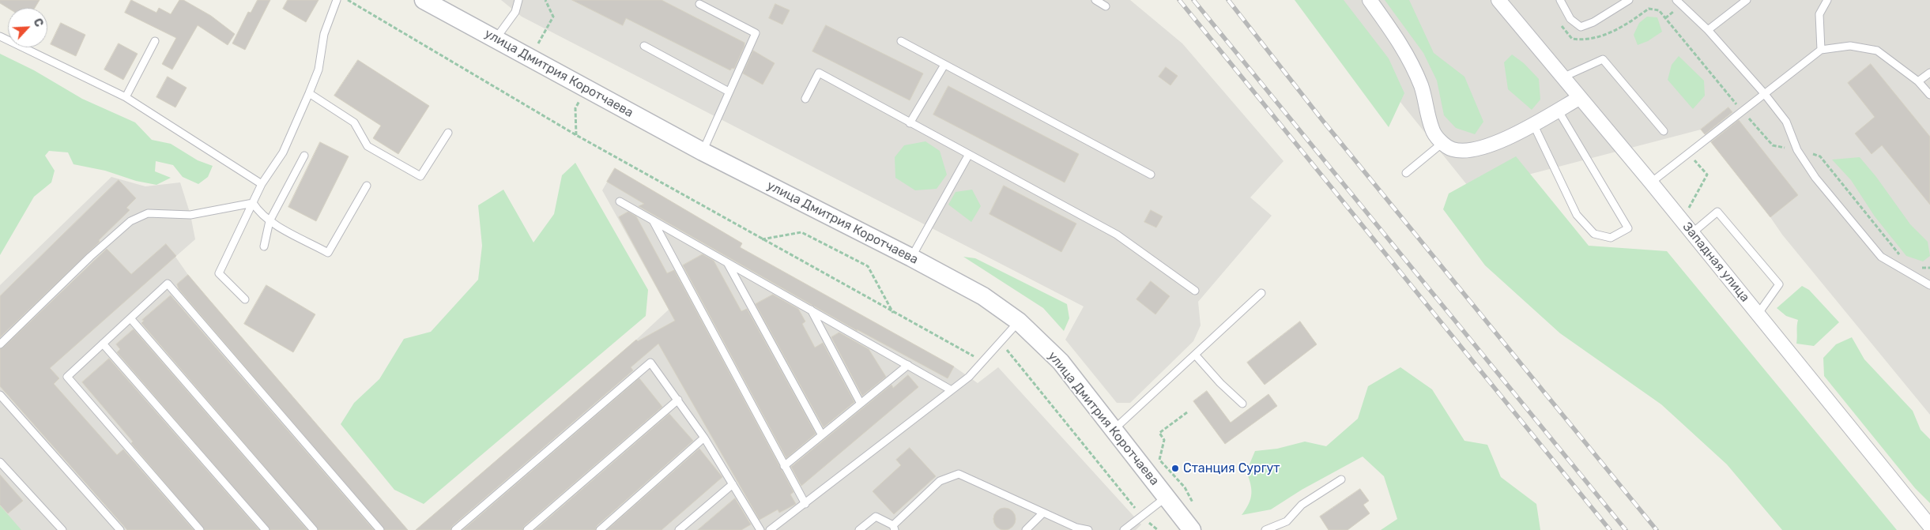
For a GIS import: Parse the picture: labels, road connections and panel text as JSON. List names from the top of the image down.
{
  "streets": {
    "street": ["улица Дмитрия Коротчаева", "Западная улица"]
  },
  "places": ["Станция Сургут"],
  "north": "top right"
}
